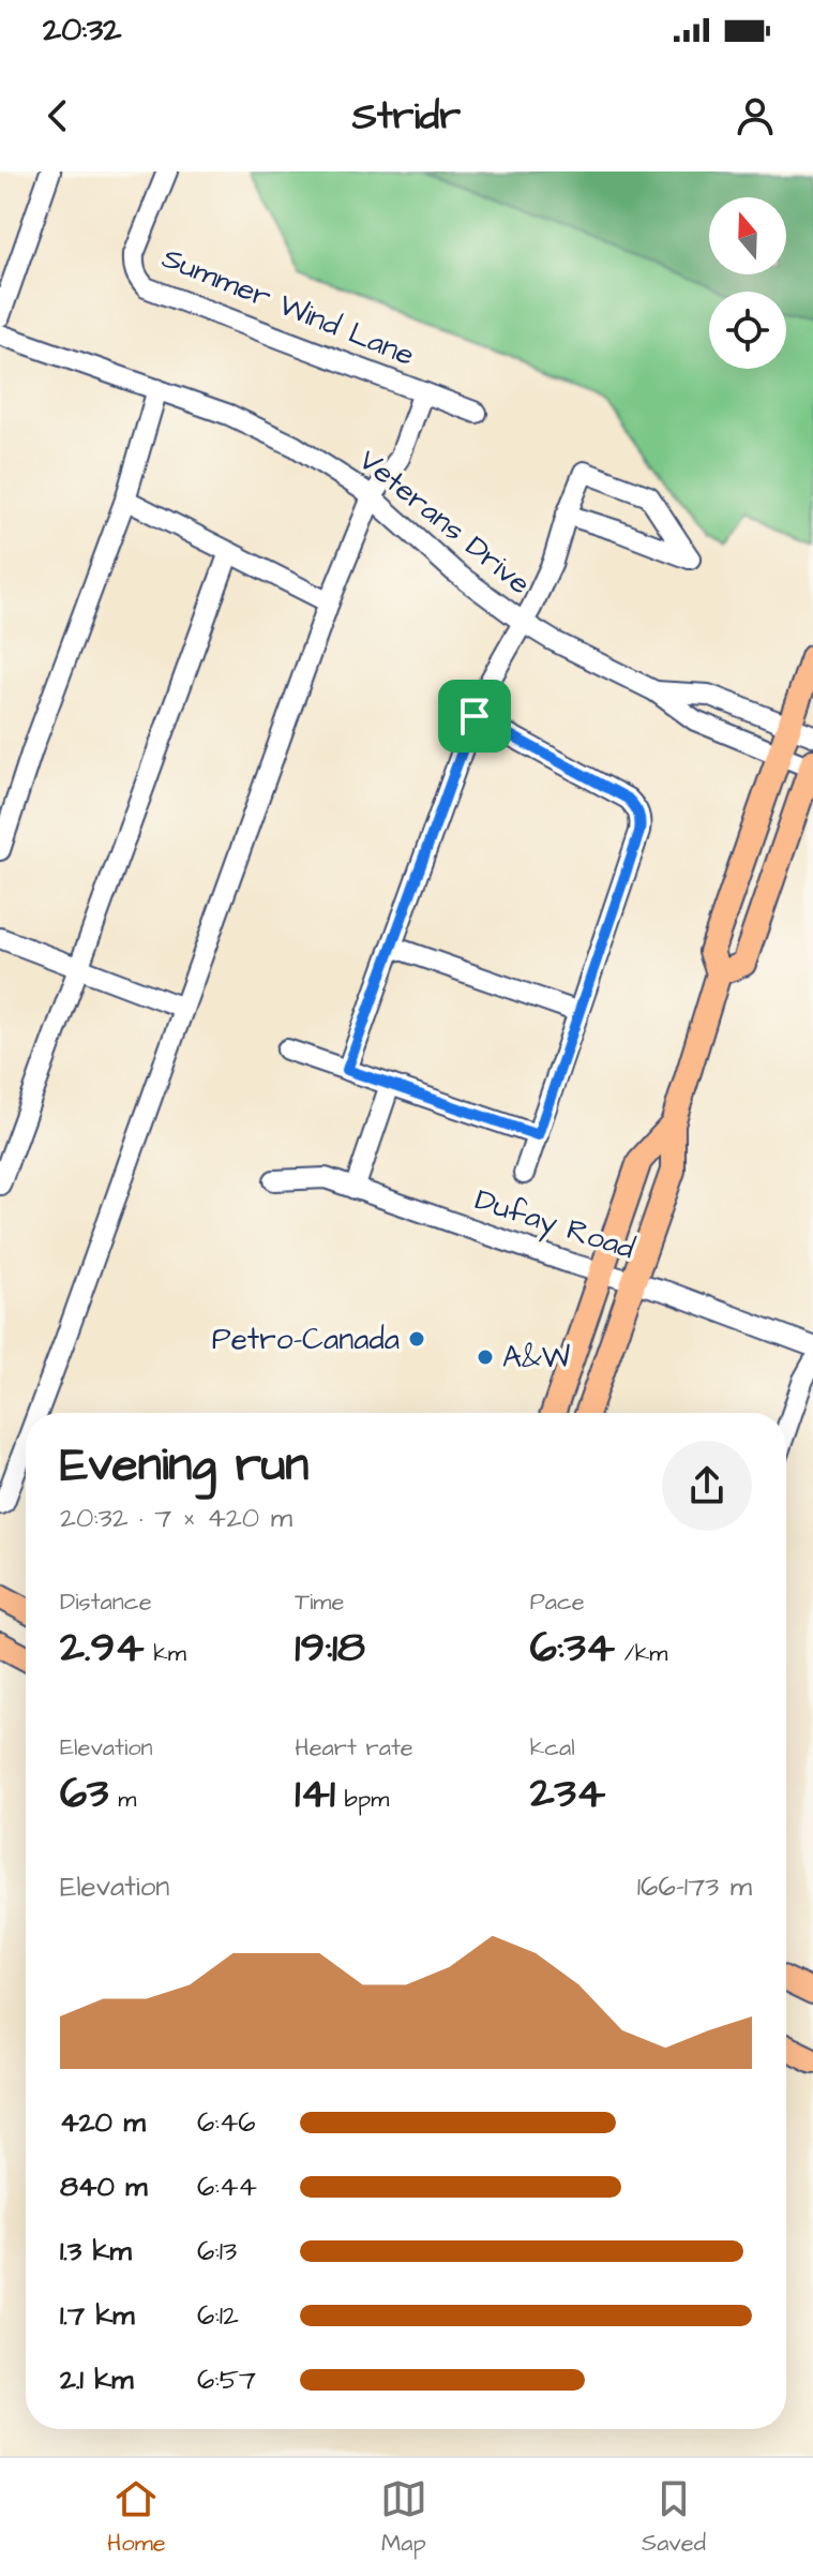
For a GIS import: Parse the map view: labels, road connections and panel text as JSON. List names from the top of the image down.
{
  "streets": {
    "street": ["Summer Wind Lane", "Veterans Drive", "Dufay Road"]
  },
  "places": ["Petro-Canada", "A&W"],
  "north": "top",
  "page": {
    "status": "20:32",
    "header": "Stridr",
    "heading": ["Evening run", "20:32 · 7 × 420 m"],
    "stats": [
      ["Distance", "2.94 km"],
      ["Time", "19:18"],
      ["Pace", "6:34 /km"],
      ["Elevation", "63 m"],
      ["Heart rate", "141 bpm"],
      ["kcal", "234"]
    ],
    "chart": ["Elevation", "166–173 m"],
    "list": [
      {
        "name": "420 m",
        "note": "6:46"
      },
      {
        "name": "840 m",
        "note": "6:44"
      },
      {
        "name": "1.3 km",
        "note": "6:13"
      },
      {
        "name": "1.7 km",
        "note": "6:12"
      },
      {
        "name": "2.1 km",
        "note": "6:57"
      }
    ],
    "tabs": ["Home", "Map", "Saved"]
  }
}
